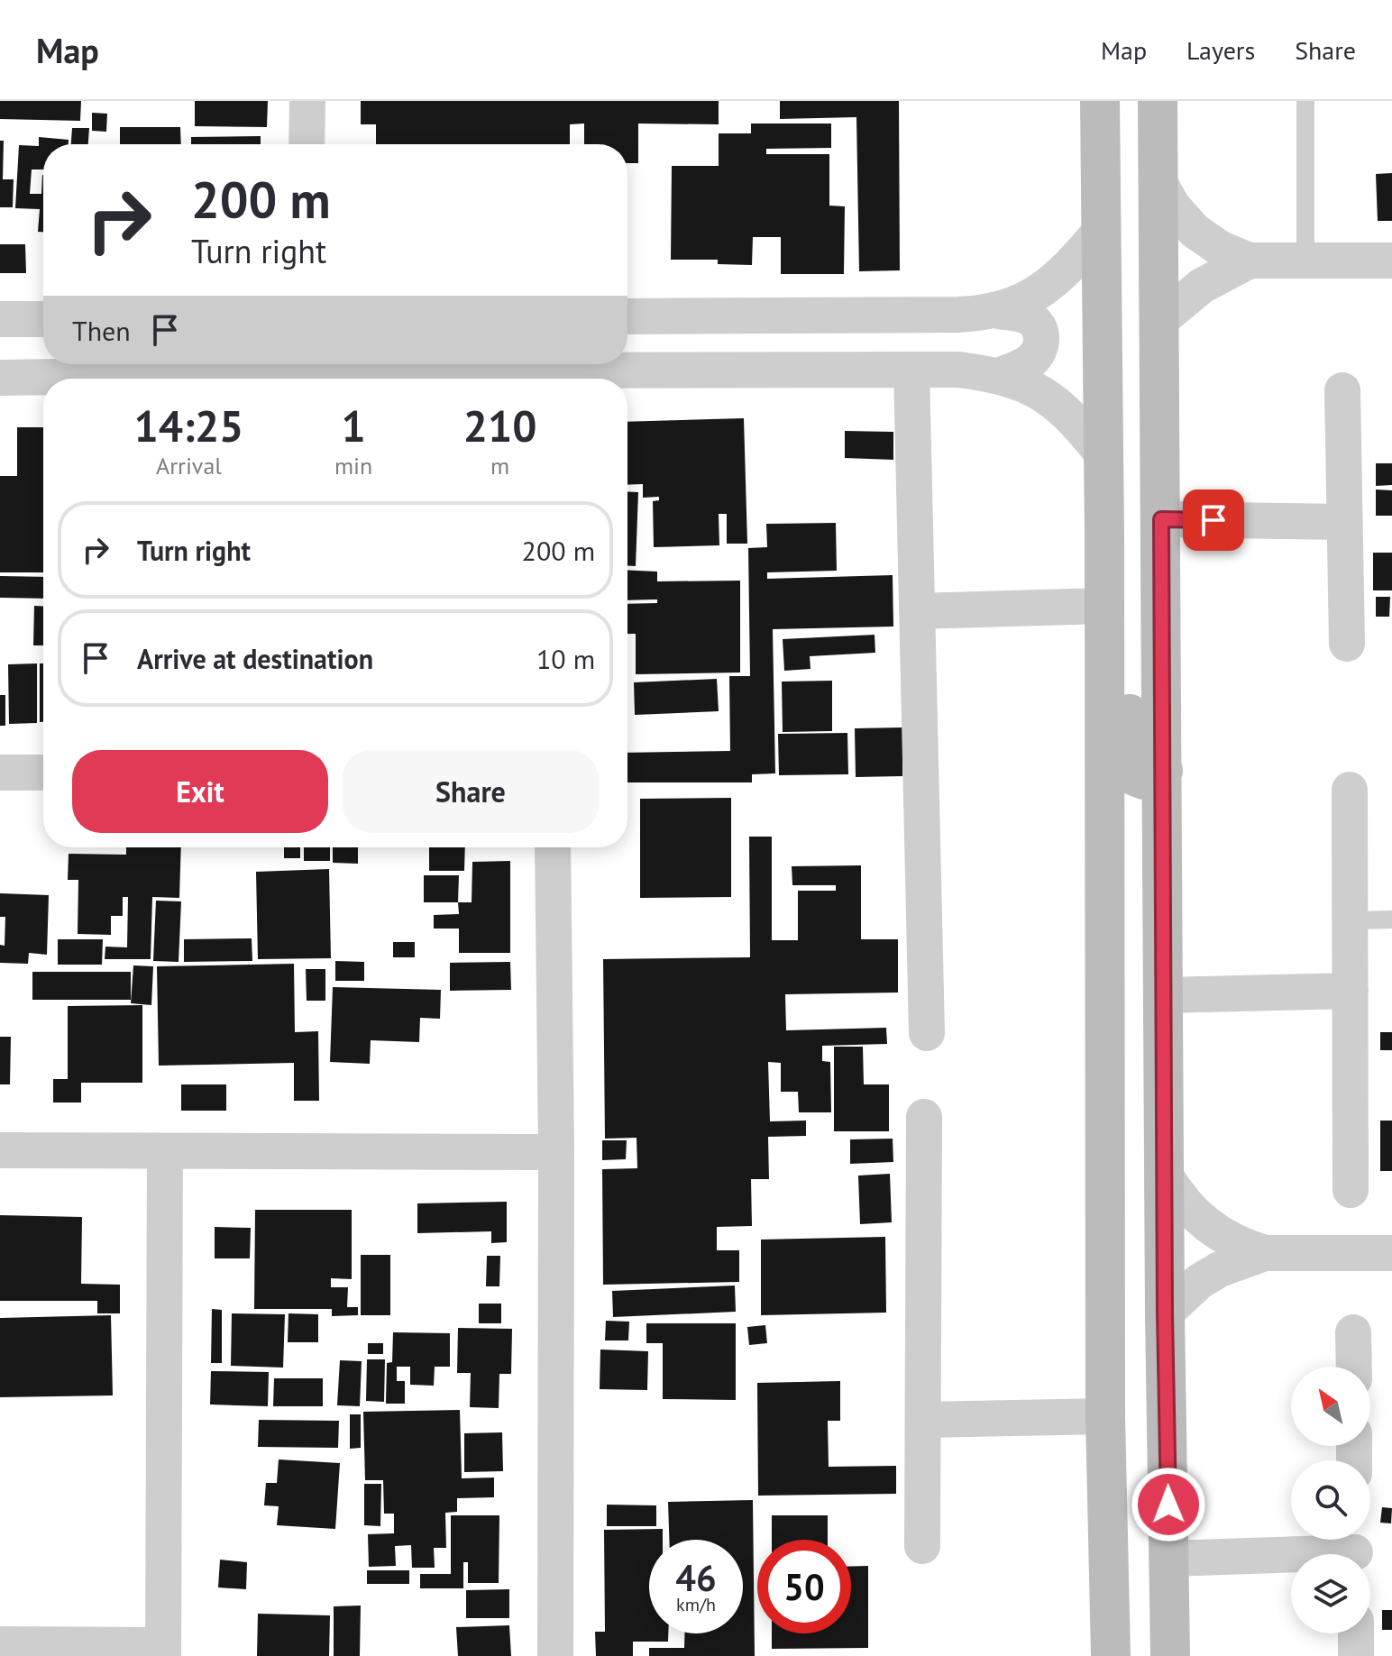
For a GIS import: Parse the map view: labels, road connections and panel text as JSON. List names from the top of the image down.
{
  "north": "top left",
  "page": {
    "header": "Map",
    "nav": ["Map", "Layers", "Share"],
    "turn": ["200 m", "Turn right"],
    "then": "Then",
    "eta": [
      "14:25",
      "Arrival",
      "1",
      "min",
      "210",
      "m"
    ],
    "list": [
      {
        "name": "Turn right",
        "value": "200 m"
      },
      {
        "name": "Arrive at destination",
        "value": "10 m"
      }
    ],
    "buttons": ["Exit", "Share"],
    "speed": "46 km/h",
    "limit": "50"
  }
}
